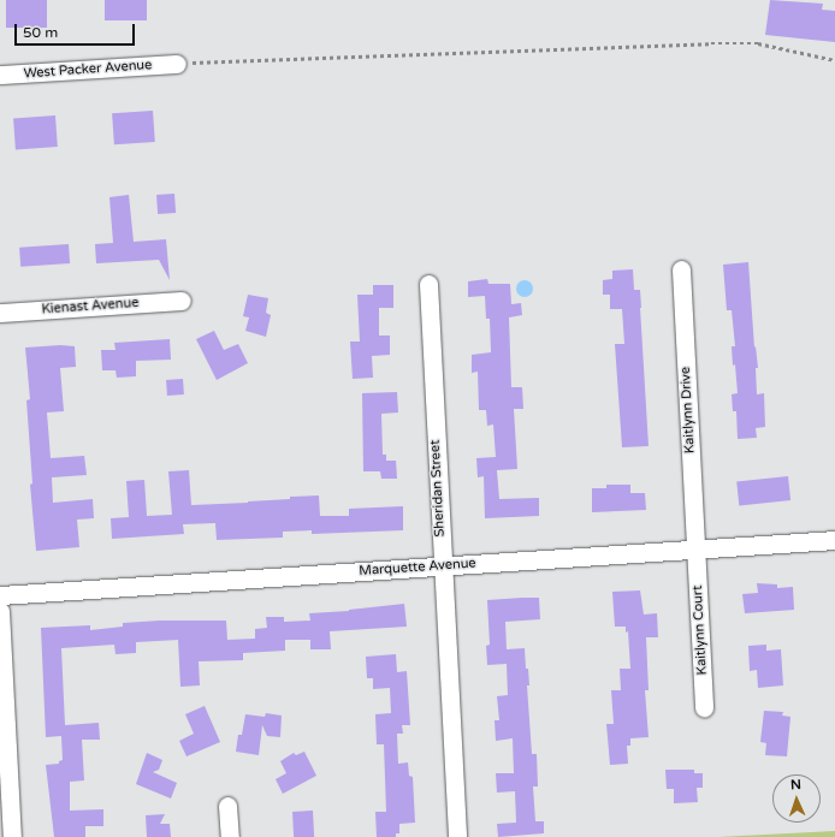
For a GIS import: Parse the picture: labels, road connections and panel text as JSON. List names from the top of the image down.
{
  "streets": {
    "street": [
      "West Packer Avenue",
      "Kienast Avenue",
      "Kaitlynn Drive",
      "Sheridan Street",
      "Marquette Avenue",
      "Kaitlynn Court"
    ]
  },
  "crossings": [
    ["Kaitlynn Drive", "Marquette Avenue"],
    ["Kaitlynn Drive", "Kaitlynn Court"],
    ["Sheridan Street", "Marquette Avenue"],
    ["Marquette Avenue", "Kaitlynn Court"]
  ],
  "scale_bar": "50 m",
  "north": "top"
}
